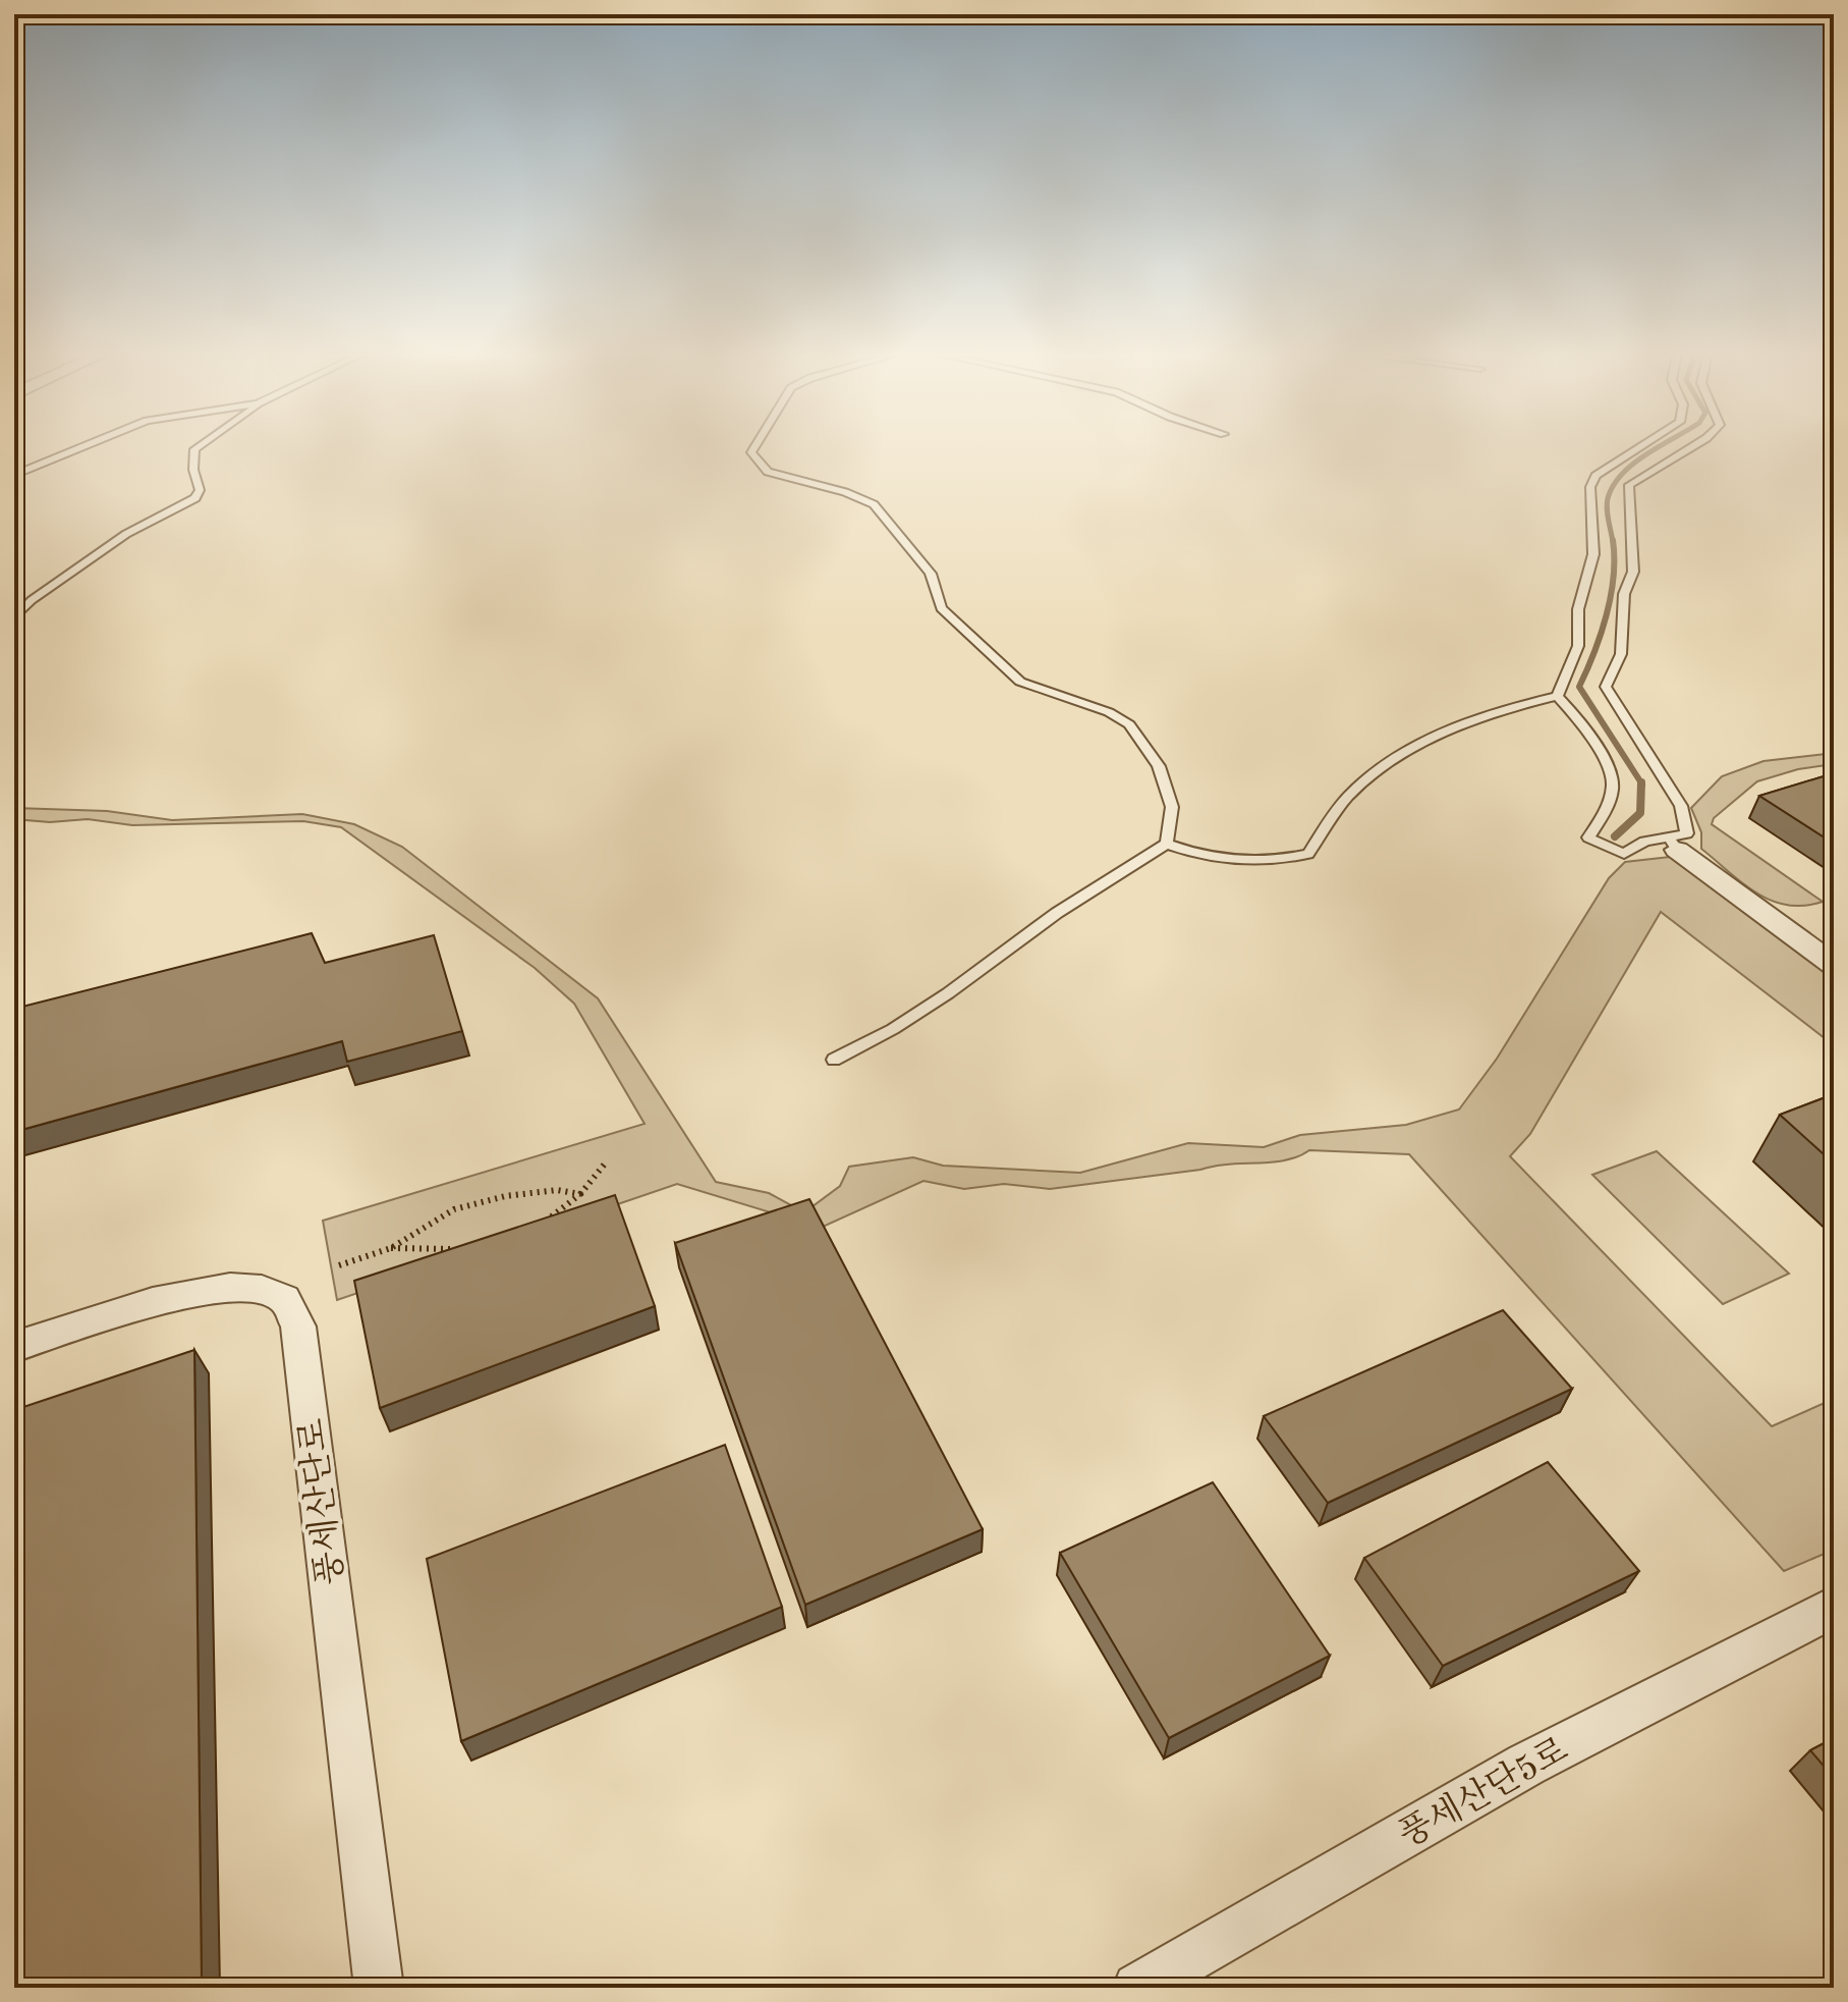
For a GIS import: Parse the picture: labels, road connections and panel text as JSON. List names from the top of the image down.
{
  "streets": {
    "street": ["풍세산단로", "풍세산단5로"]
  }
}
